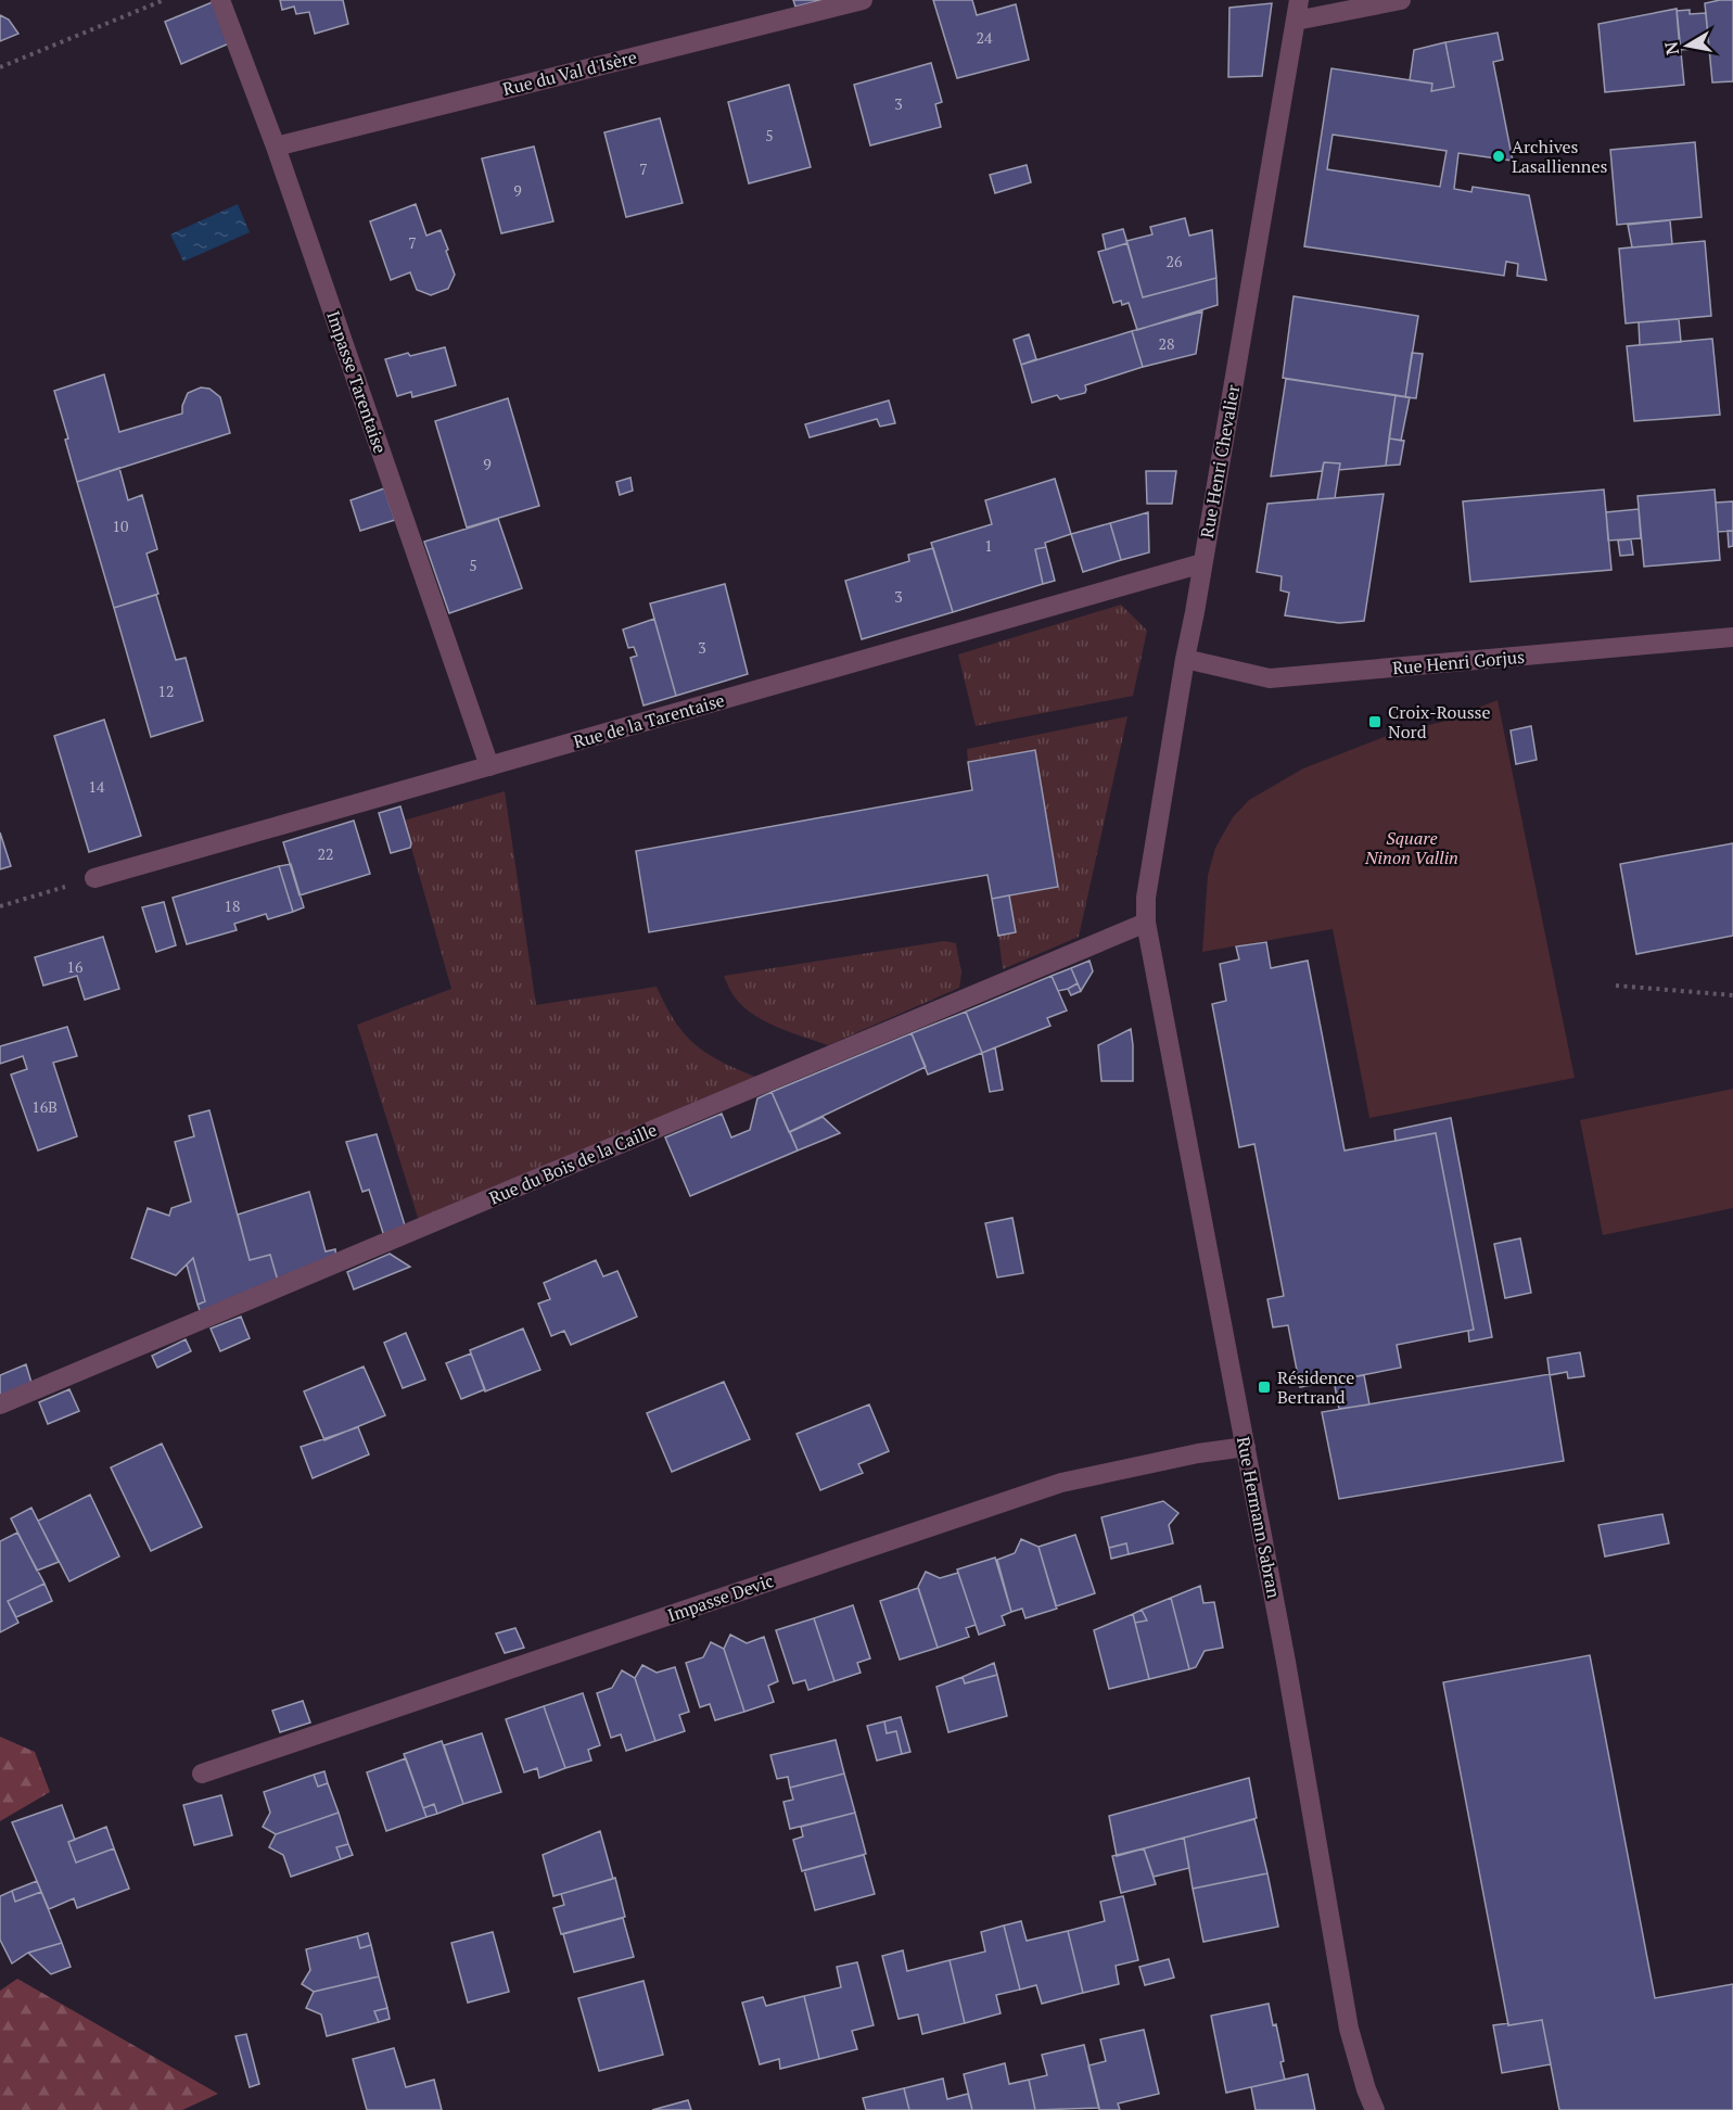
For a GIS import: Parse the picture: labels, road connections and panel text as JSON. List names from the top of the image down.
{
  "streets": {
    "street": [
      "Rue du Val d'Isère",
      "Impasse Tarentaise",
      "Rue Henri Chevalier",
      "Rue Henri Gorjus",
      "Rue de la Tarentaise",
      "Rue du Bois de la Caille",
      "Rue Hermann Sabran",
      "Impasse Devic"
    ]
  },
  "crossings": [
    ["Rue du Val d'Isère", "Impasse Tarentaise"],
    ["Impasse Tarentaise", "Rue de la Tarentaise"],
    ["Rue Henri Chevalier", "Rue Henri Gorjus"],
    ["Rue Henri Chevalier", "Rue de la Tarentaise"],
    ["Rue Henri Chevalier", "Rue du Bois de la Caille"],
    ["Rue Henri Chevalier", "Rue Hermann Sabran"],
    ["Rue du Bois de la Caille", "Rue Hermann Sabran"],
    ["Rue Hermann Sabran", "Impasse Devic"]
  ],
  "parks": ["Square Ninon Vallin"],
  "places": {
    "other": ["Archives Lasalliennes"],
    "transit": ["Croix-Rousse Nord", "Résidence Bertrand"]
  },
  "house_numbers": [
    "24",
    "3",
    "5",
    "7",
    "9",
    "7",
    "26",
    "28",
    "9",
    "10",
    "1",
    "5",
    "3",
    "3",
    "12",
    "14",
    "22",
    "18",
    "16",
    "16B"
  ],
  "north": "left"
}
